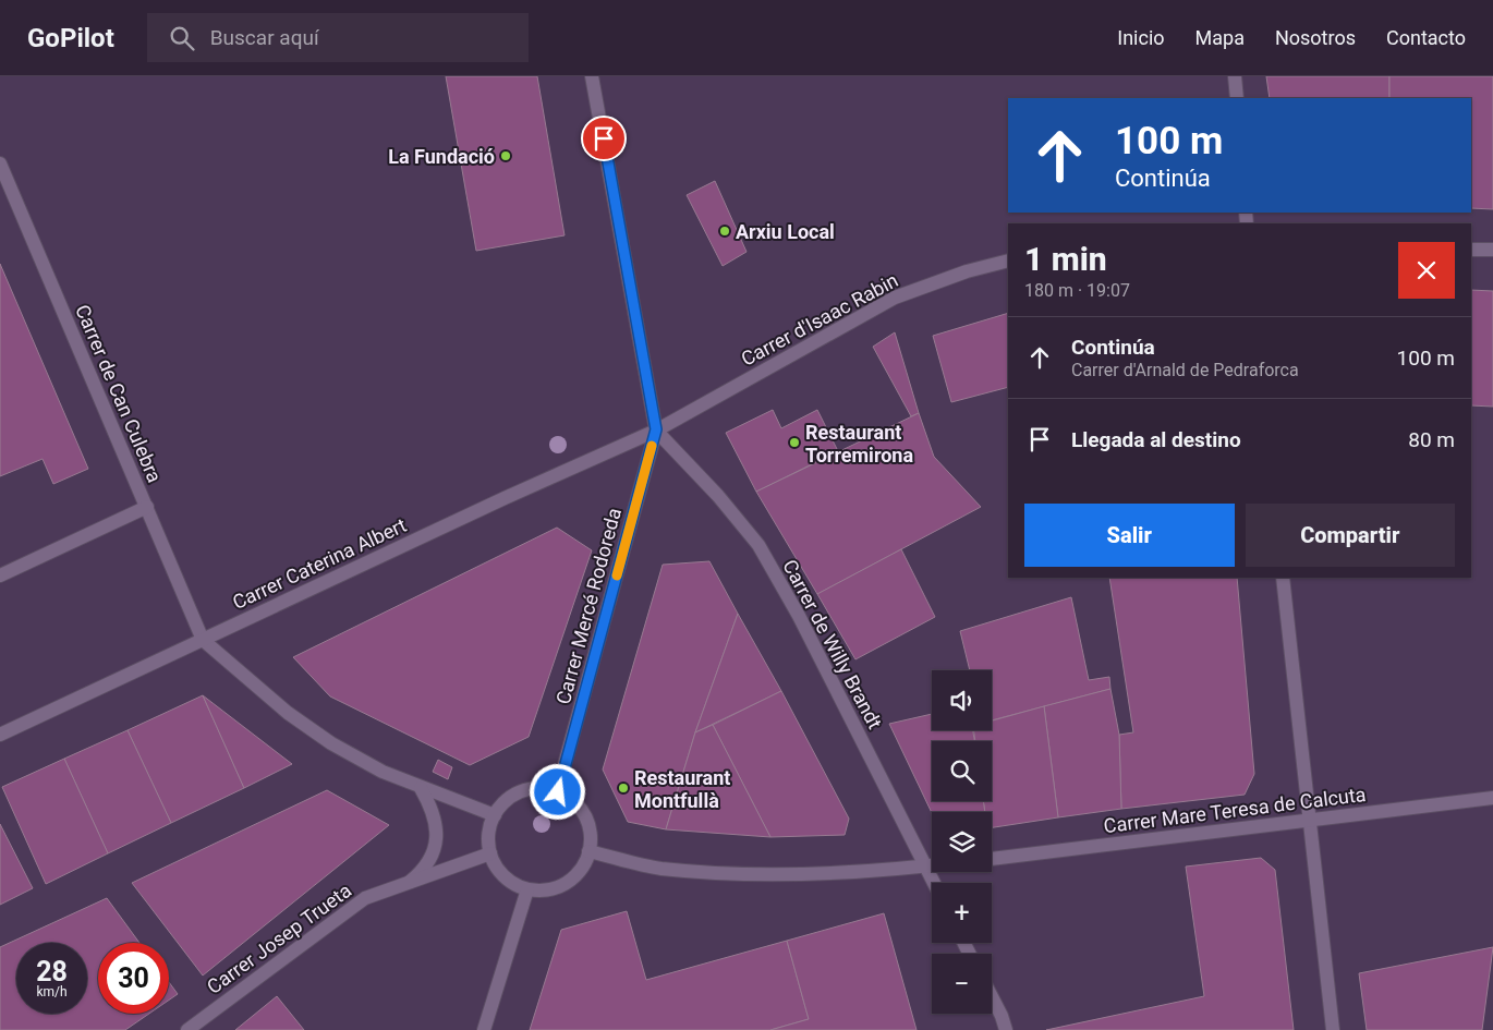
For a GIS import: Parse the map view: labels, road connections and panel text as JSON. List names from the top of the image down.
{
  "streets": {
    "street": [
      "Carrer d'Isaac Rabin",
      "Carrer de Can Culebra",
      "Carrer Caterina Albert",
      "Carrer Mercé Rodoreda",
      "Carrer de Willy Brandt",
      "Carrer Mare Teresa de Calcuta",
      "Carrer Josep Trueta"
    ]
  },
  "crossings": [
    ["Carrer d'Isaac Rabin", "Carrer Caterina Albert"],
    ["Carrer d'Isaac Rabin", "Carrer Mercé Rodoreda"],
    ["Carrer d'Isaac Rabin", "Carrer de Willy Brandt"],
    ["Carrer de Can Culebra", "Carrer Caterina Albert"],
    ["Carrer Caterina Albert", "Carrer Mercé Rodoreda"],
    ["Carrer Caterina Albert", "Carrer de Willy Brandt"],
    ["Carrer Mercé Rodoreda", "Carrer de Willy Brandt"],
    ["Carrer Mercé Rodoreda", "Carrer Josep Trueta"]
  ],
  "places": [
    "La Fundació",
    "Arxiu Local",
    "Restaurant Torremirona",
    "Restaurant Montfullà"
  ],
  "page": {
    "header": "GoPilot",
    "search": "Buscar aquí",
    "nav": [
      "Inicio",
      "Mapa",
      "Nosotros",
      "Contacto"
    ],
    "turn": ["100 m", "Continúa"],
    "heading": ["1 min", "180 m · 19:07"],
    "list": [
      {
        "name": "Continúa",
        "note": "Carrer d'Arnald de Pedraforca",
        "value": "100 m"
      },
      {
        "name": "Llegada al destino",
        "value": "80 m"
      }
    ],
    "buttons": ["Salir", "Compartir"],
    "map_buttons": ["+", "−"],
    "speed": "28 km/h",
    "limit": "30"
  }
}
